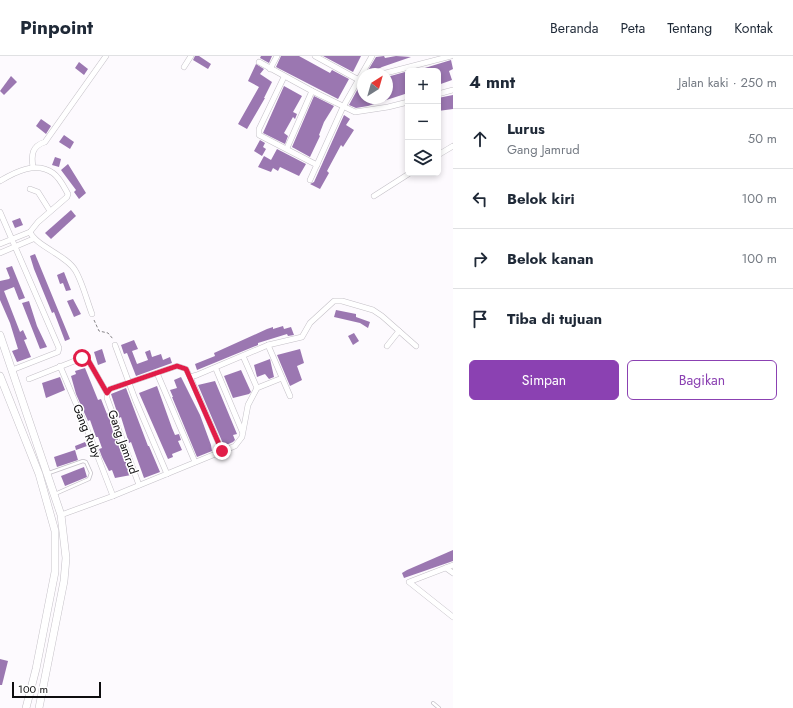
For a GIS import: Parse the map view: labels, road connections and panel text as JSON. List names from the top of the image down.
{
  "streets": {
    "street": ["Gang Ruby", "Gang Jamrud"]
  },
  "crossings": [
    ["Gang Ruby", "Gang Jamrud"]
  ],
  "scale_bar": "100 m",
  "north": "top right",
  "page": {
    "header": "Pinpoint",
    "nav": [
      "Beranda",
      "Peta",
      "Tentang",
      "Kontak"
    ],
    "heading": ["4 mnt", "Jalan kaki · 250 m"],
    "map_buttons": ["+", "−"],
    "list": [
      ["Lurus", "Gang Jamrud", "50 m"],
      ["Belok kiri", "100 m"],
      ["Belok kanan", "100 m"],
      "Tiba di tujuan"
    ],
    "buttons": ["Simpan", "Bagikan"],
    "scale": "100 m"
  }
}
